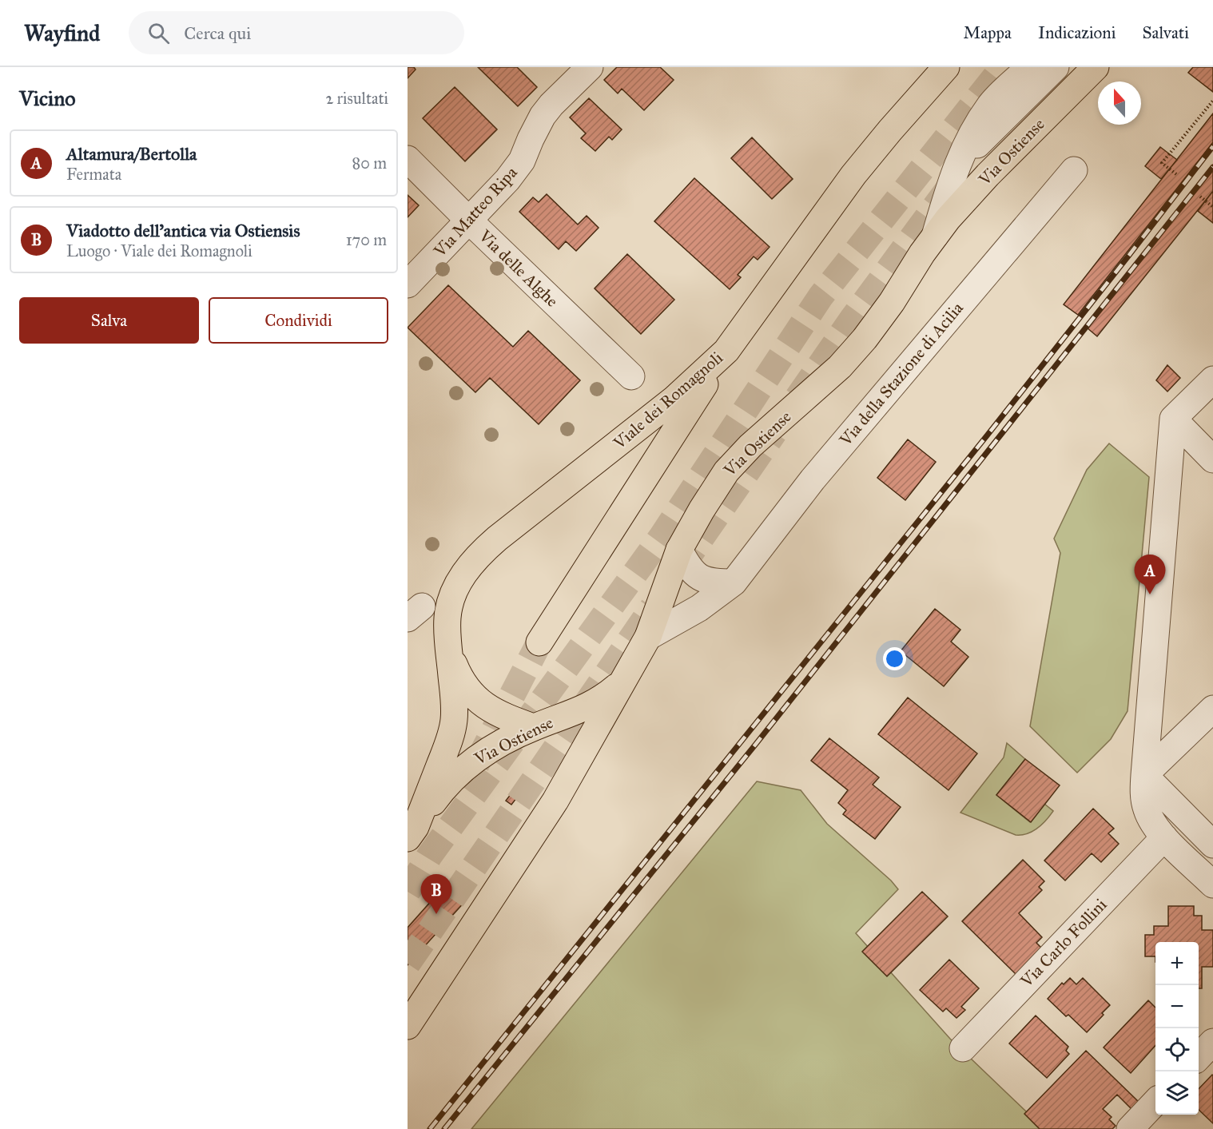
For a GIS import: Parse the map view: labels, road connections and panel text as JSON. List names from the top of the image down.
{
  "streets": {
    "main road": ["Via Ostiense", "Viale dei Romagnoli"],
    "street": [
      "Via Matteo Ripa",
      "Via delle Alghe",
      "Via della Stazione di Acilia",
      "Via Carlo Follini"
    ]
  },
  "crossings": [
    ["Via Ostiense", "Via della Stazione di Acilia"],
    ["Via Ostiense", "Viale dei Romagnoli"],
    ["Via Matteo Ripa", "Via delle Alghe"]
  ],
  "north": "top",
  "page": {
    "header": "Wayfind",
    "search": "Cerca qui",
    "nav": ["Mappa", "Indicazioni", "Salvati"],
    "heading": ["Vicino", "2 risultati"],
    "list": [
      {
        "mark": "A",
        "name": "Altamura/Bertolla",
        "note": "Fermata",
        "value": "80 m"
      },
      {
        "mark": "B",
        "name": "Viadotto dell'antica via Ostiensis",
        "note": "Luogo · Viale dei Romagnoli",
        "value": "170 m"
      }
    ],
    "buttons": ["Salva", "Condividi"],
    "pins": ["A", "B"],
    "map_buttons": ["+", "−"]
  }
}
